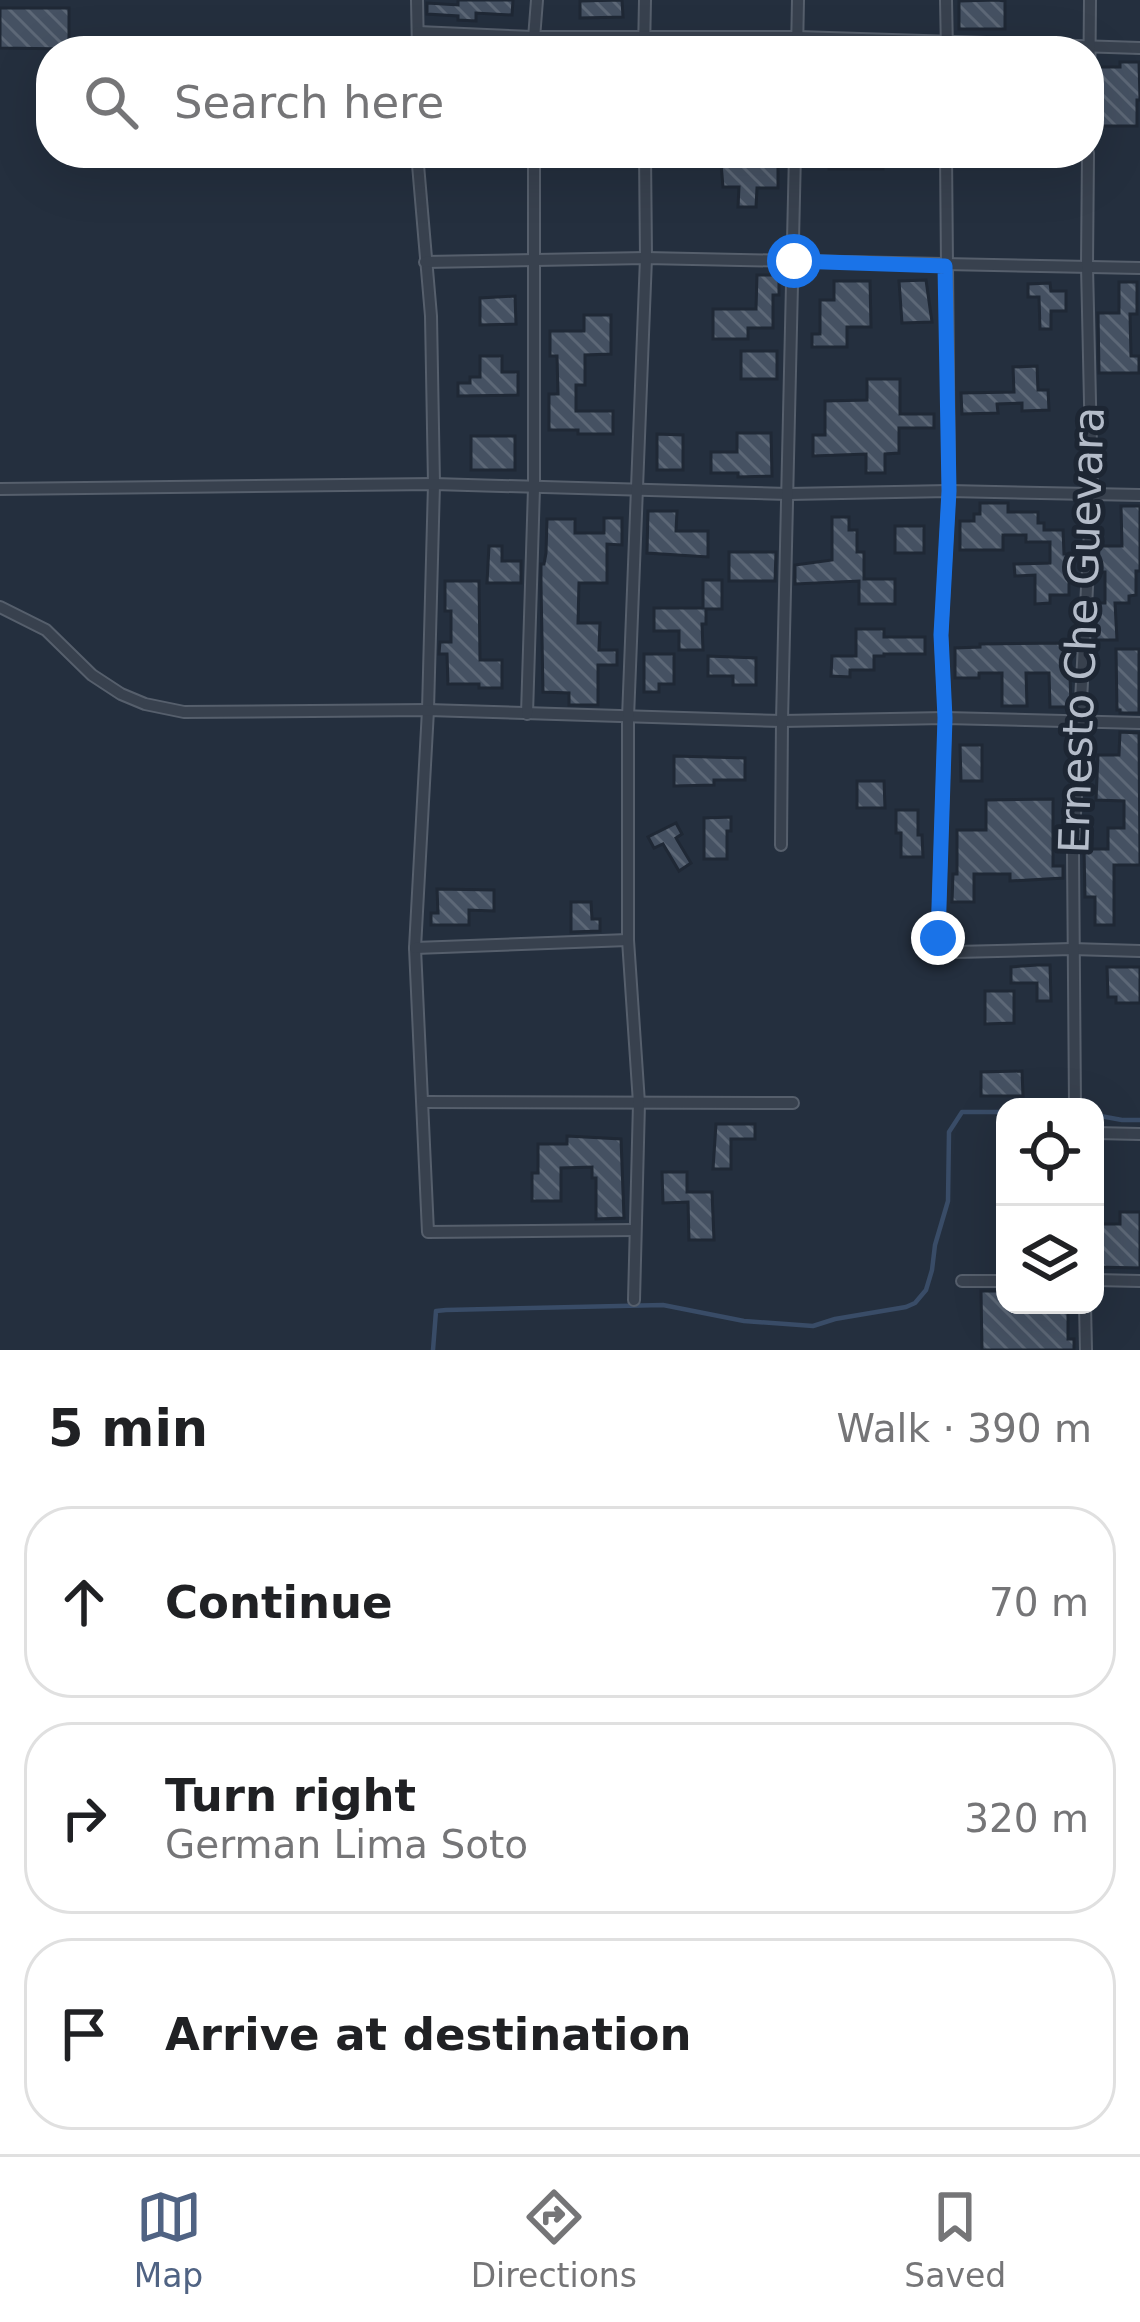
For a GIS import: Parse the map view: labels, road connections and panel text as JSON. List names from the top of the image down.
{
  "streets": {
    "street": ["Ernesto Che Guevara"]
  },
  "page": {
    "search": "Search here",
    "heading": ["5 min", "Walk · 390 m"],
    "list": [
      ["Continue", "70 m"],
      ["Turn right", "German Lima Soto", "320 m"],
      "Arrive at destination"
    ],
    "nav": ["Map", "Directions", "Saved"]
  }
}
